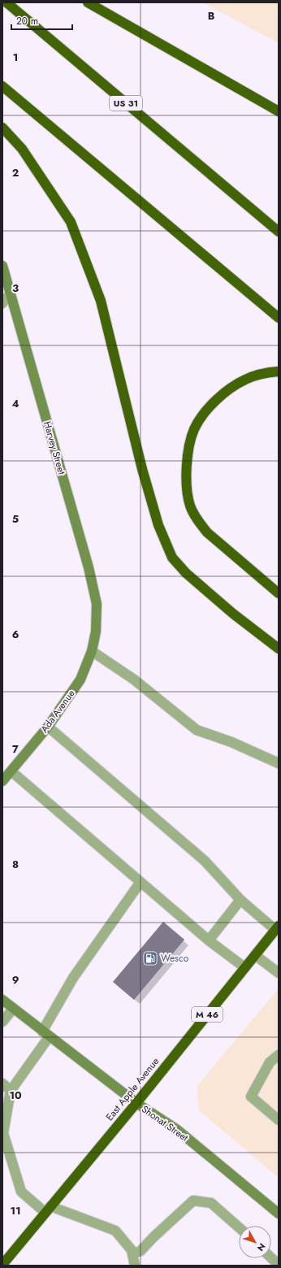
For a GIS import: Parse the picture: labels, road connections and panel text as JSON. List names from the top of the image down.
{
  "streets": {
    "highway": ["US 31", "M 46", "East Apple Avenue"],
    "street": ["Harvey Street", "Ada Avenue", "Shonat Street"]
  },
  "crossings": [
    ["Harvey Street", "Ada Avenue"],
    ["East Apple Avenue", "Shonat Street"]
  ],
  "places": {
    "fuel station": ["Wesco"]
  },
  "scale_bar": "20 m",
  "north": "bottom right",
  "grid": {
    "columns": ["B"],
    "rows": [
      "1",
      "2",
      "3",
      "4",
      "5",
      "6",
      "7",
      "8",
      "9",
      "10",
      "11"
    ]
  }
}
